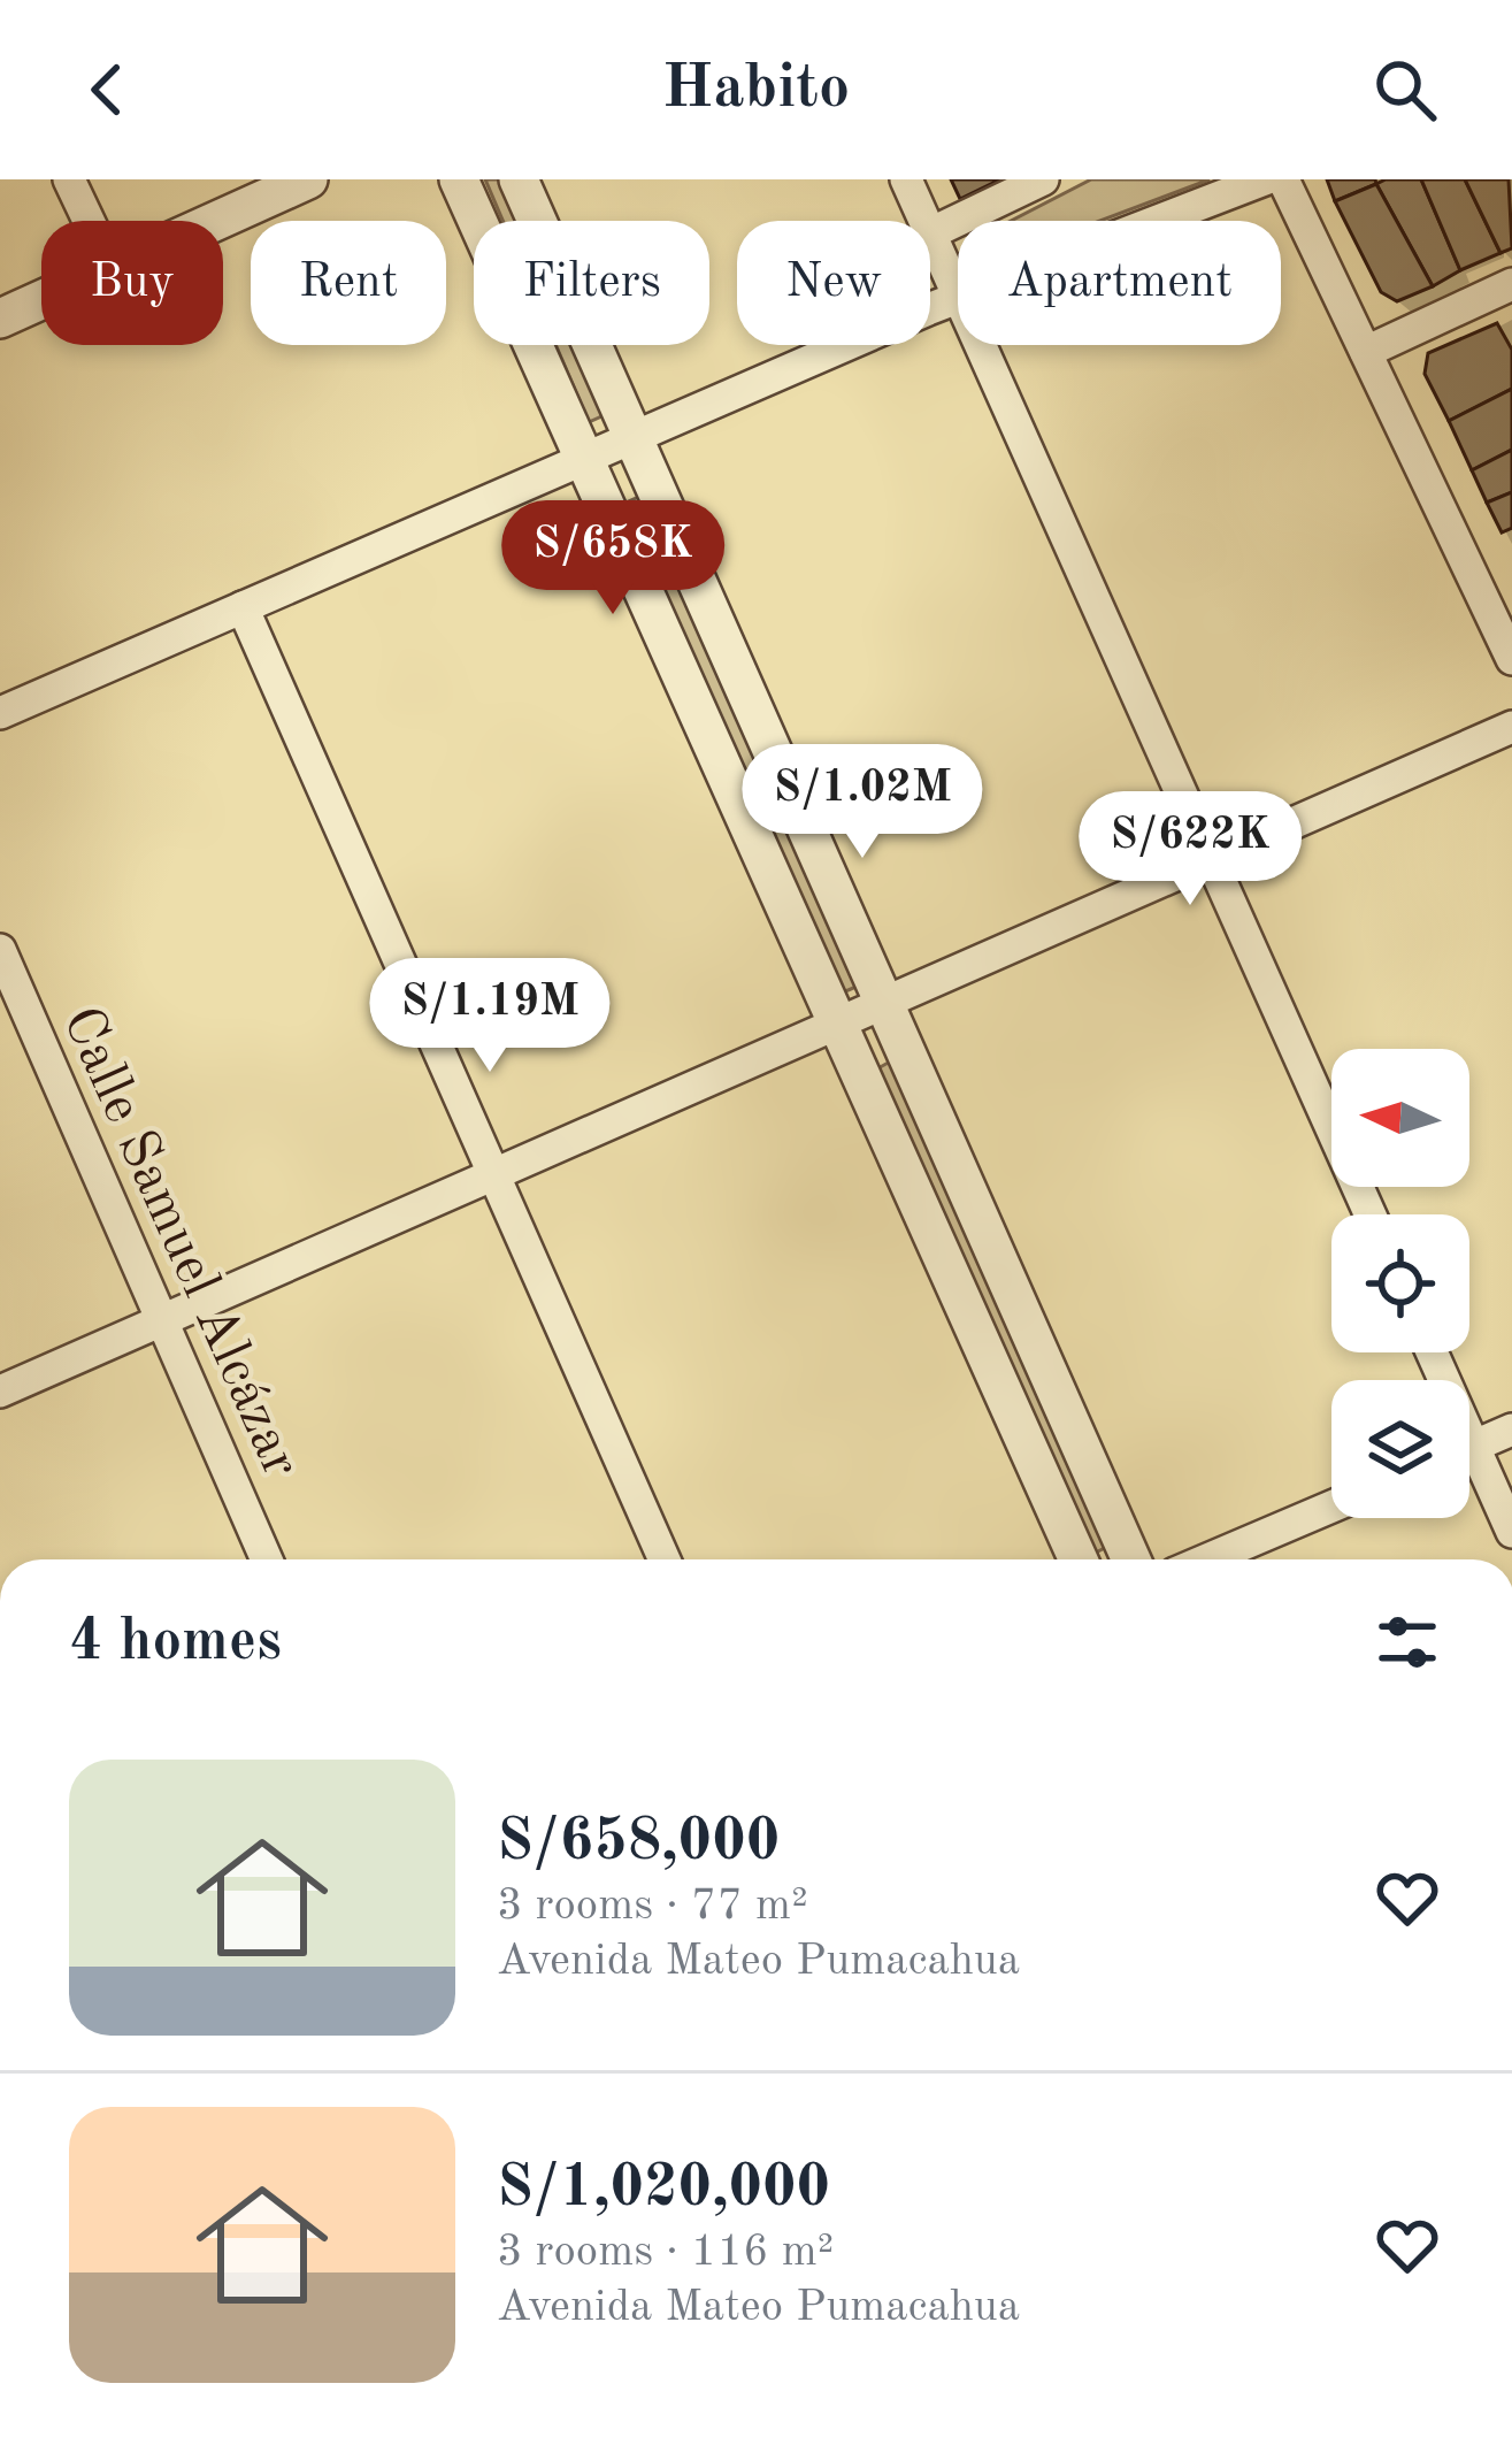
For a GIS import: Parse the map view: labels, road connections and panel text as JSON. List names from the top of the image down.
{
  "streets": {
    "street": ["Calle Samuel Alcázar"]
  },
  "north": "left",
  "page": {
    "header": "Habito",
    "chip": [
      "Buy",
      "Rent",
      "Filters",
      "New",
      "Apartment"
    ],
    "price": [
      "S/658K",
      "S/1.02M",
      "S/622K",
      "S/1.19M"
    ],
    "heading": "4 homes",
    "list": [
      {
        "name": "S/658,000",
        "note": "3 rooms · 77 m² · Avenida Mateo Pumacahua"
      },
      {
        "name": "S/1,020,000",
        "note": "3 rooms · 116 m² · Avenida Mateo Pumacahua"
      }
    ]
  }
}
